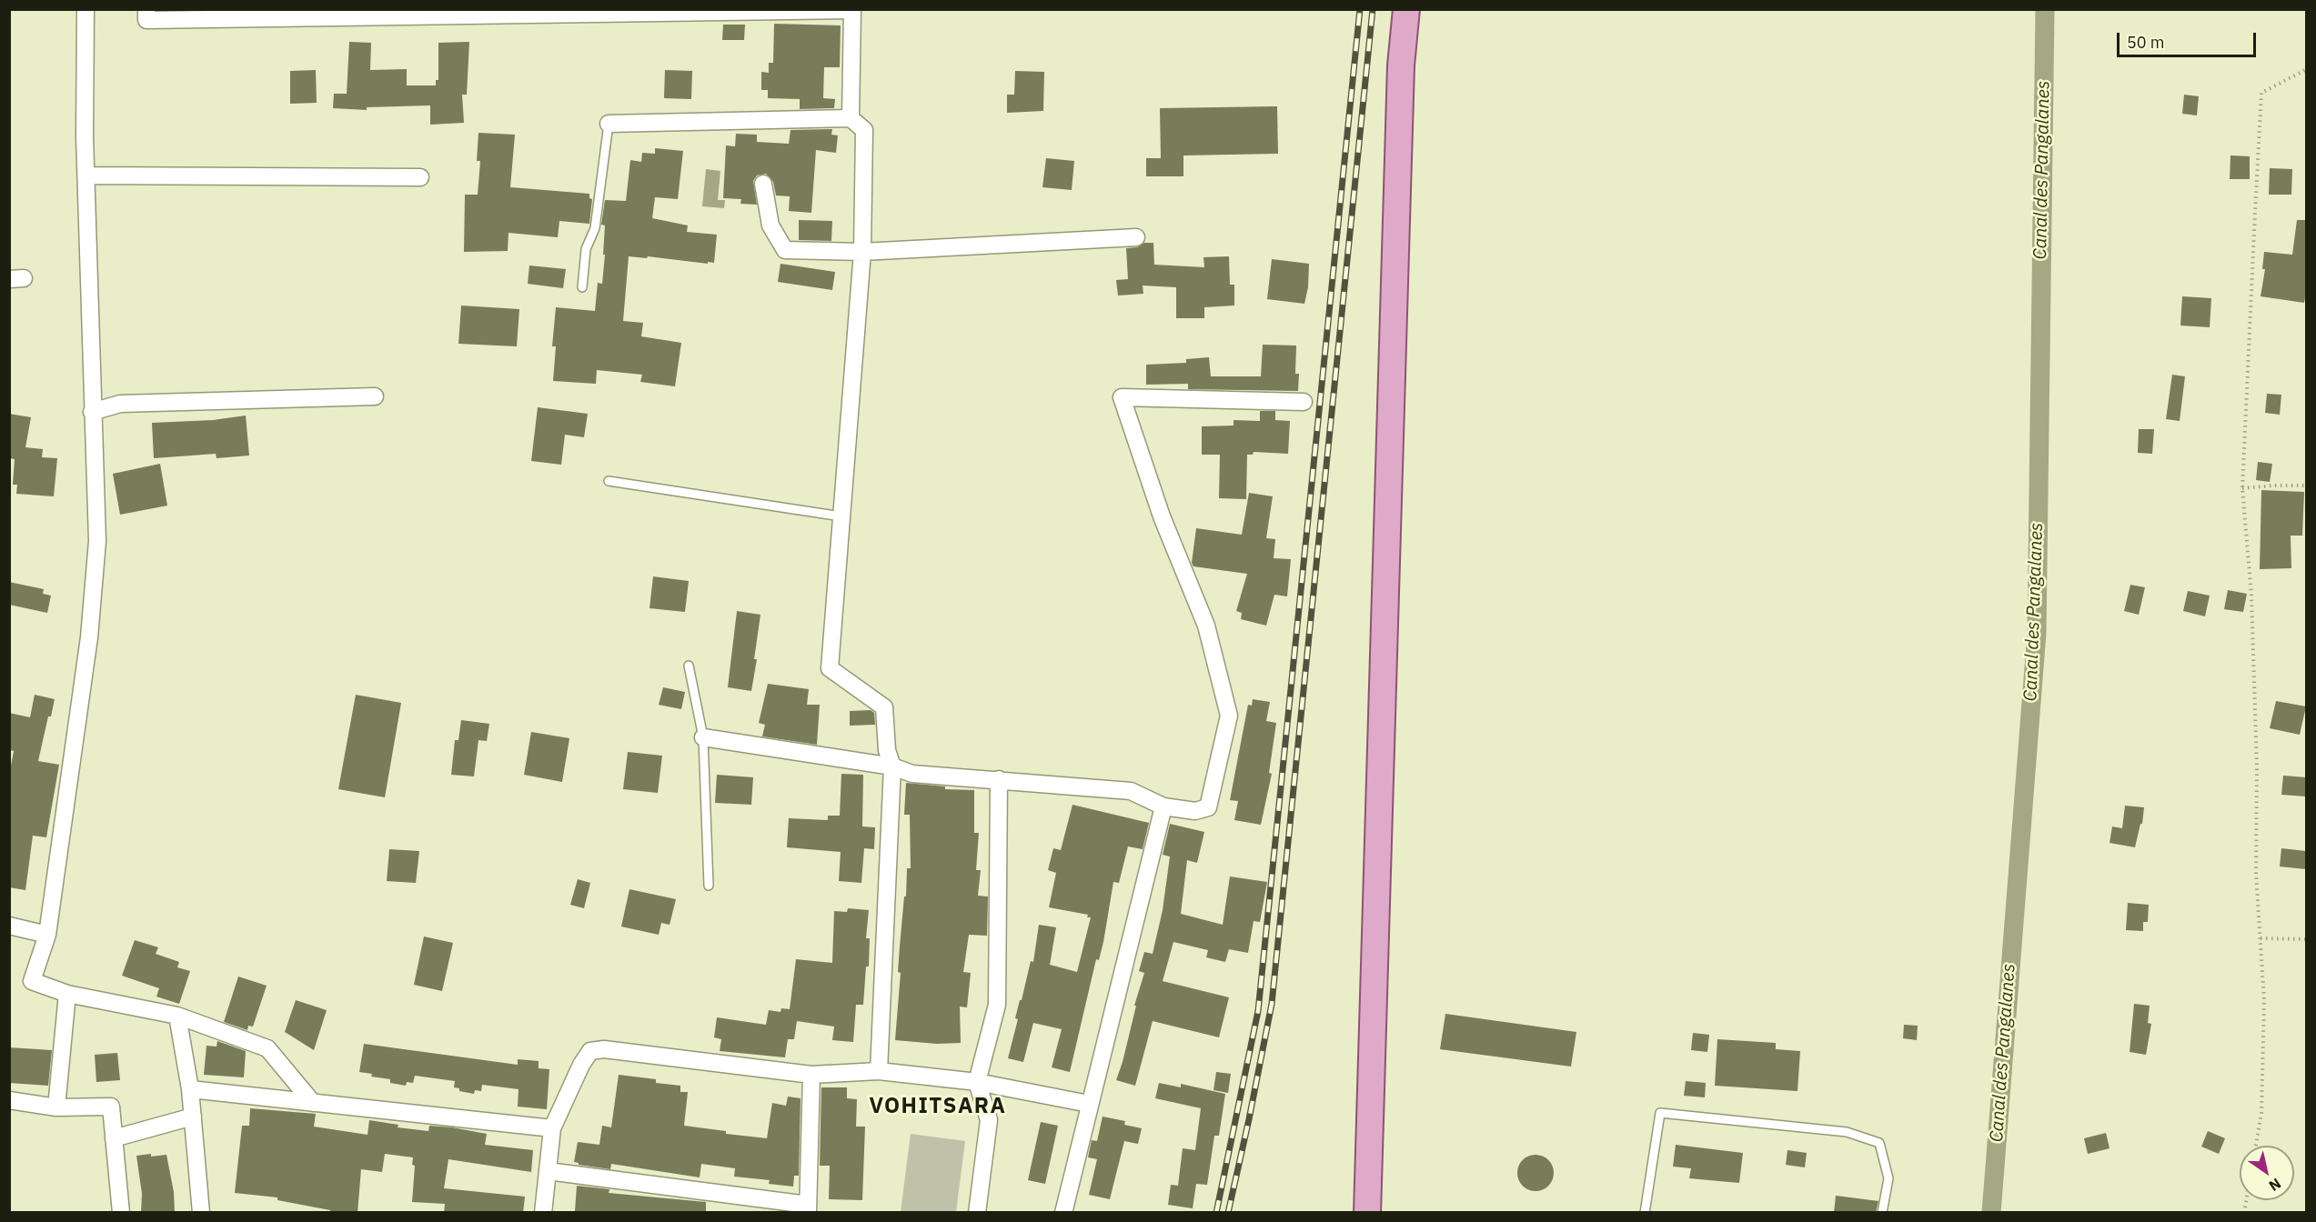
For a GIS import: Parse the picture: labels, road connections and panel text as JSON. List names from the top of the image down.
{
  "districts": ["VOHITSARA"],
  "water": ["Canal des Pangalanes"],
  "scale_bar": "50 m",
  "north": "bottom right"
}
